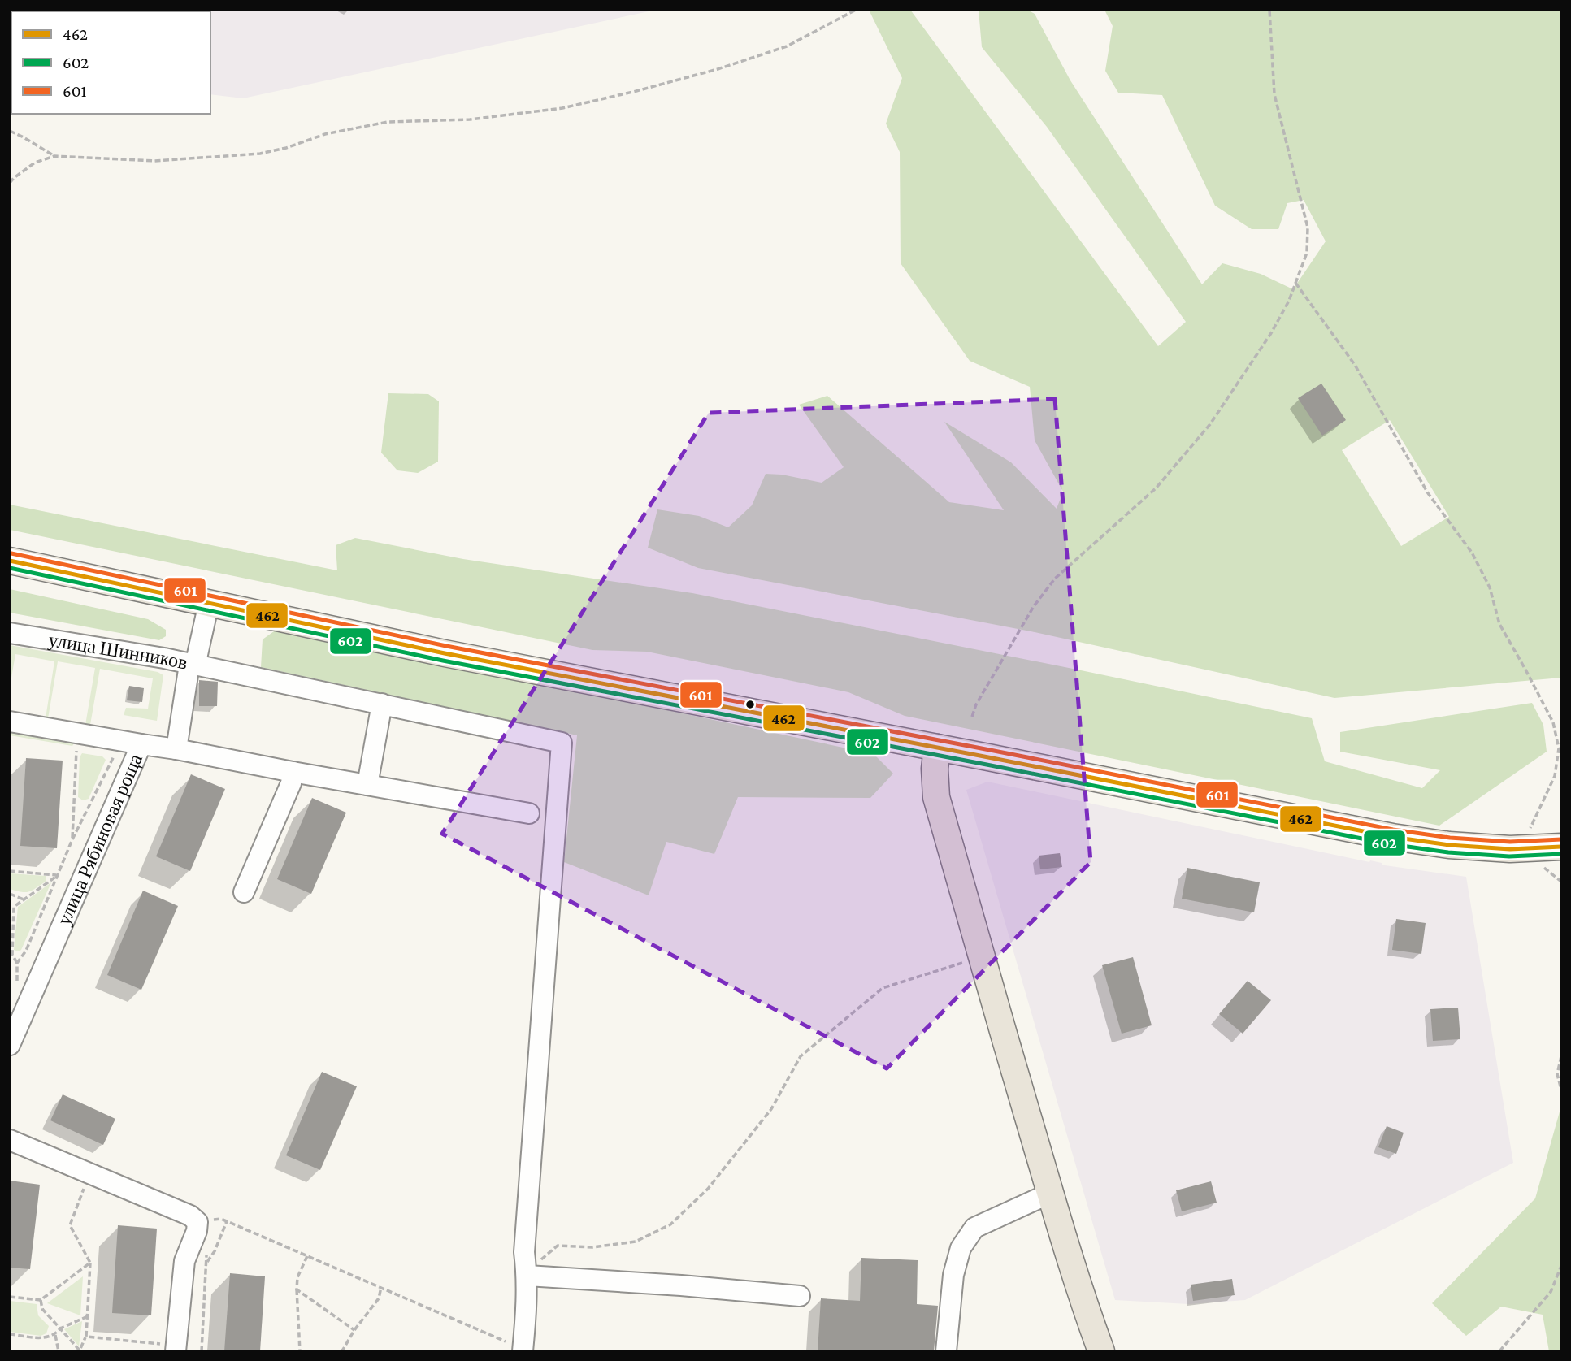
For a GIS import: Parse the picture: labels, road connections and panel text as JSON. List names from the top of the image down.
{
  "streets": {
    "street": ["улица Шинников", "улица Рябиновая роща"]
  },
  "lines": ["transit line 601", "transit line 462", "transit line 602"],
  "legend": ["462", "602", "601"]
}
